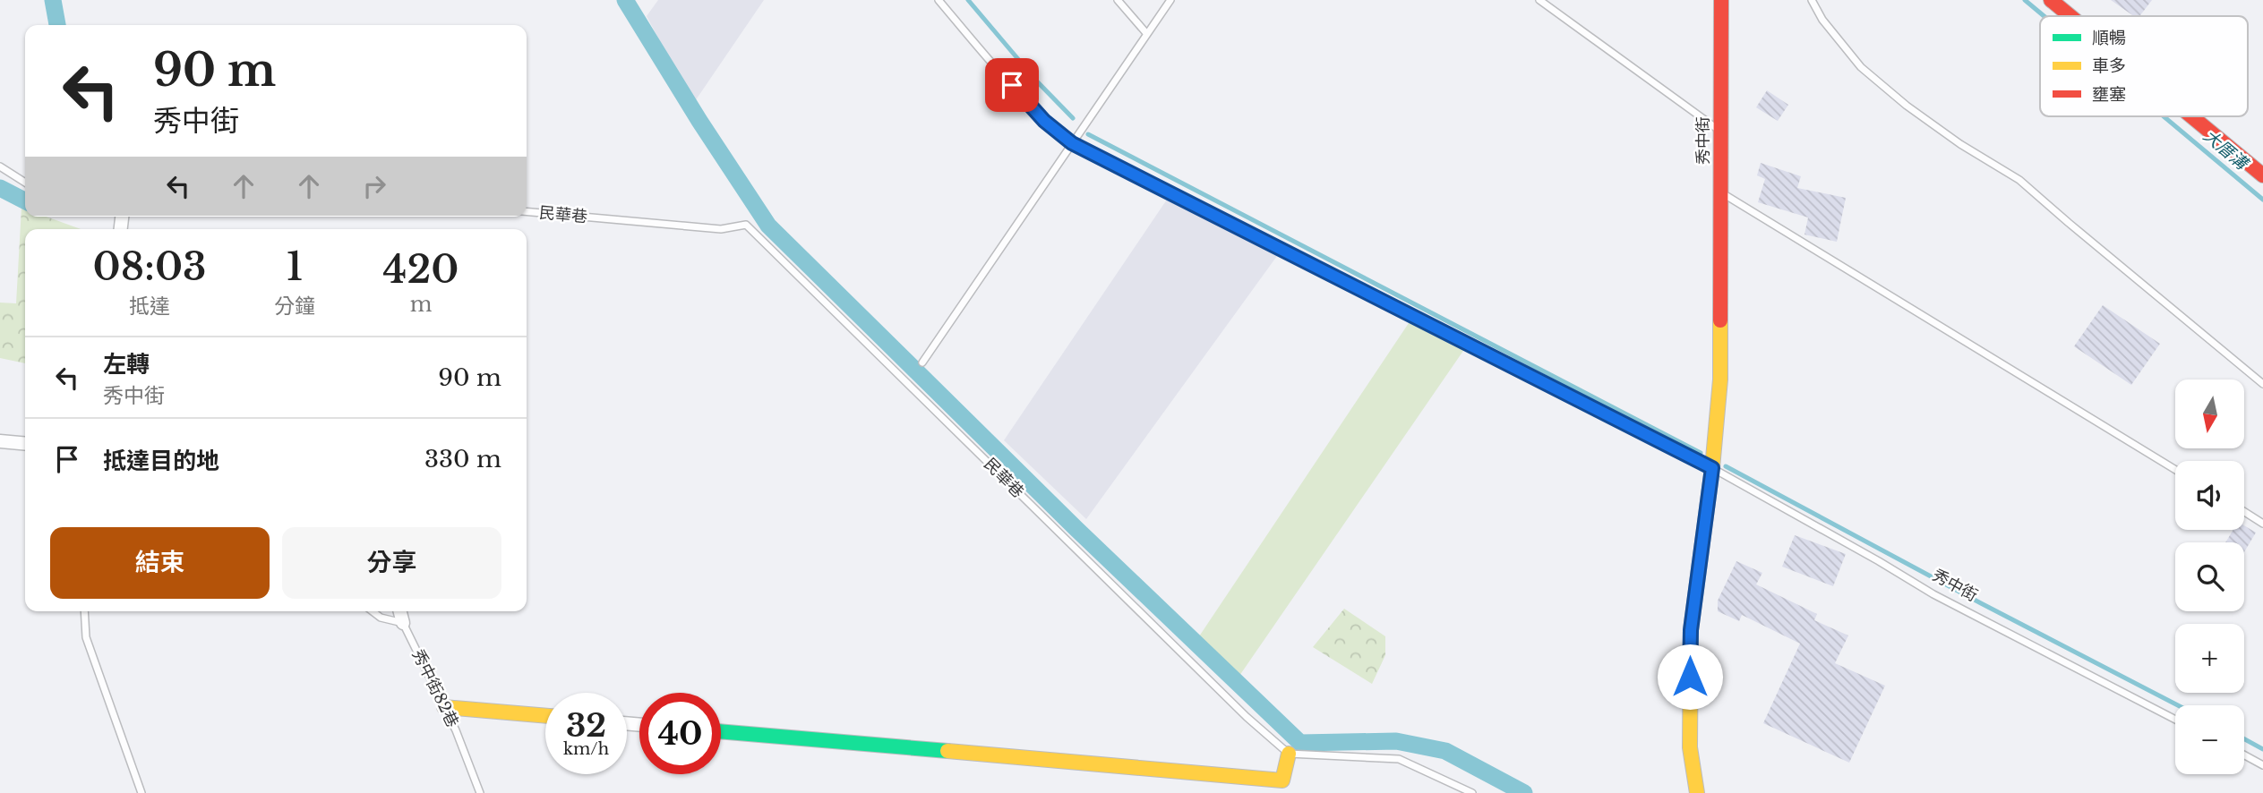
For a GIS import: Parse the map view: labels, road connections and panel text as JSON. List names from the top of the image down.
{
  "streets": {
    "street": ["秀中街"],
    "lane": ["民華巷", "秀中街82巷"]
  },
  "water": ["大厝溝"],
  "legend": ["順暢", "車多", "壅塞"],
  "north": "bottom",
  "page": {
    "turn": ["90 m", "秀中街"],
    "eta": [
      "08:03",
      "抵達",
      "1",
      "分鐘",
      "420",
      "m"
    ],
    "list": [
      {
        "name": "左轉",
        "note": "秀中街",
        "value": "90 m"
      },
      {
        "name": "抵達目的地",
        "value": "330 m"
      }
    ],
    "map_buttons": ["+", "−"],
    "buttons": ["結束", "分享"],
    "speed": "32 km/h",
    "limit": "40"
  }
}
